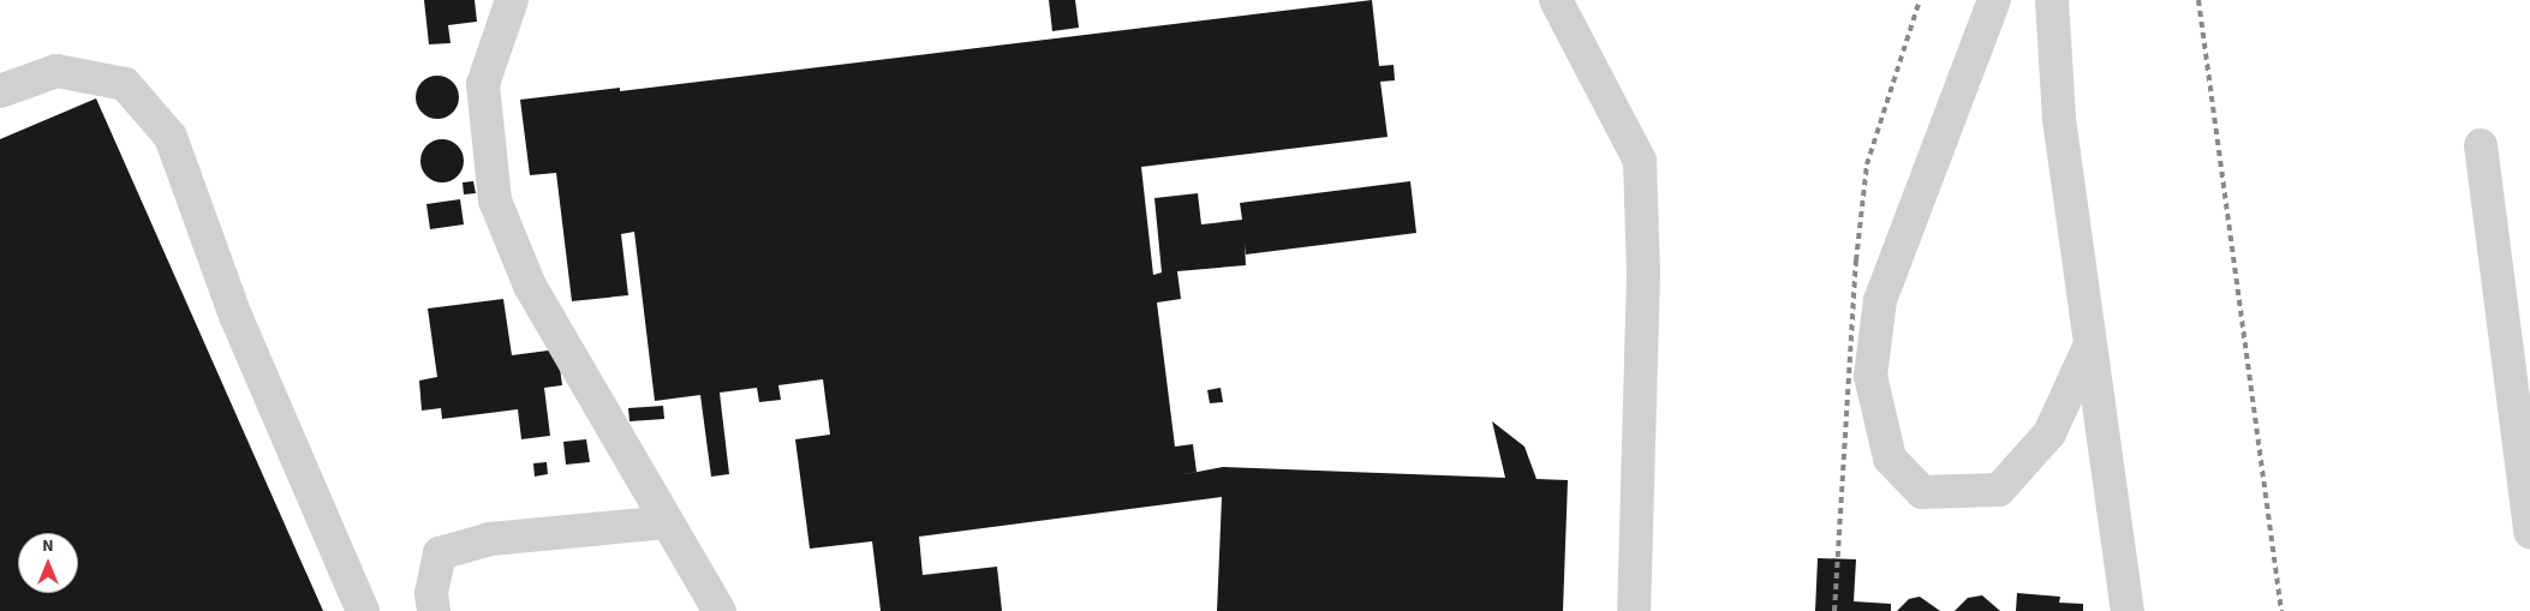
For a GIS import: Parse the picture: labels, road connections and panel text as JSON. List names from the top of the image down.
{
  "north": "top"
}
